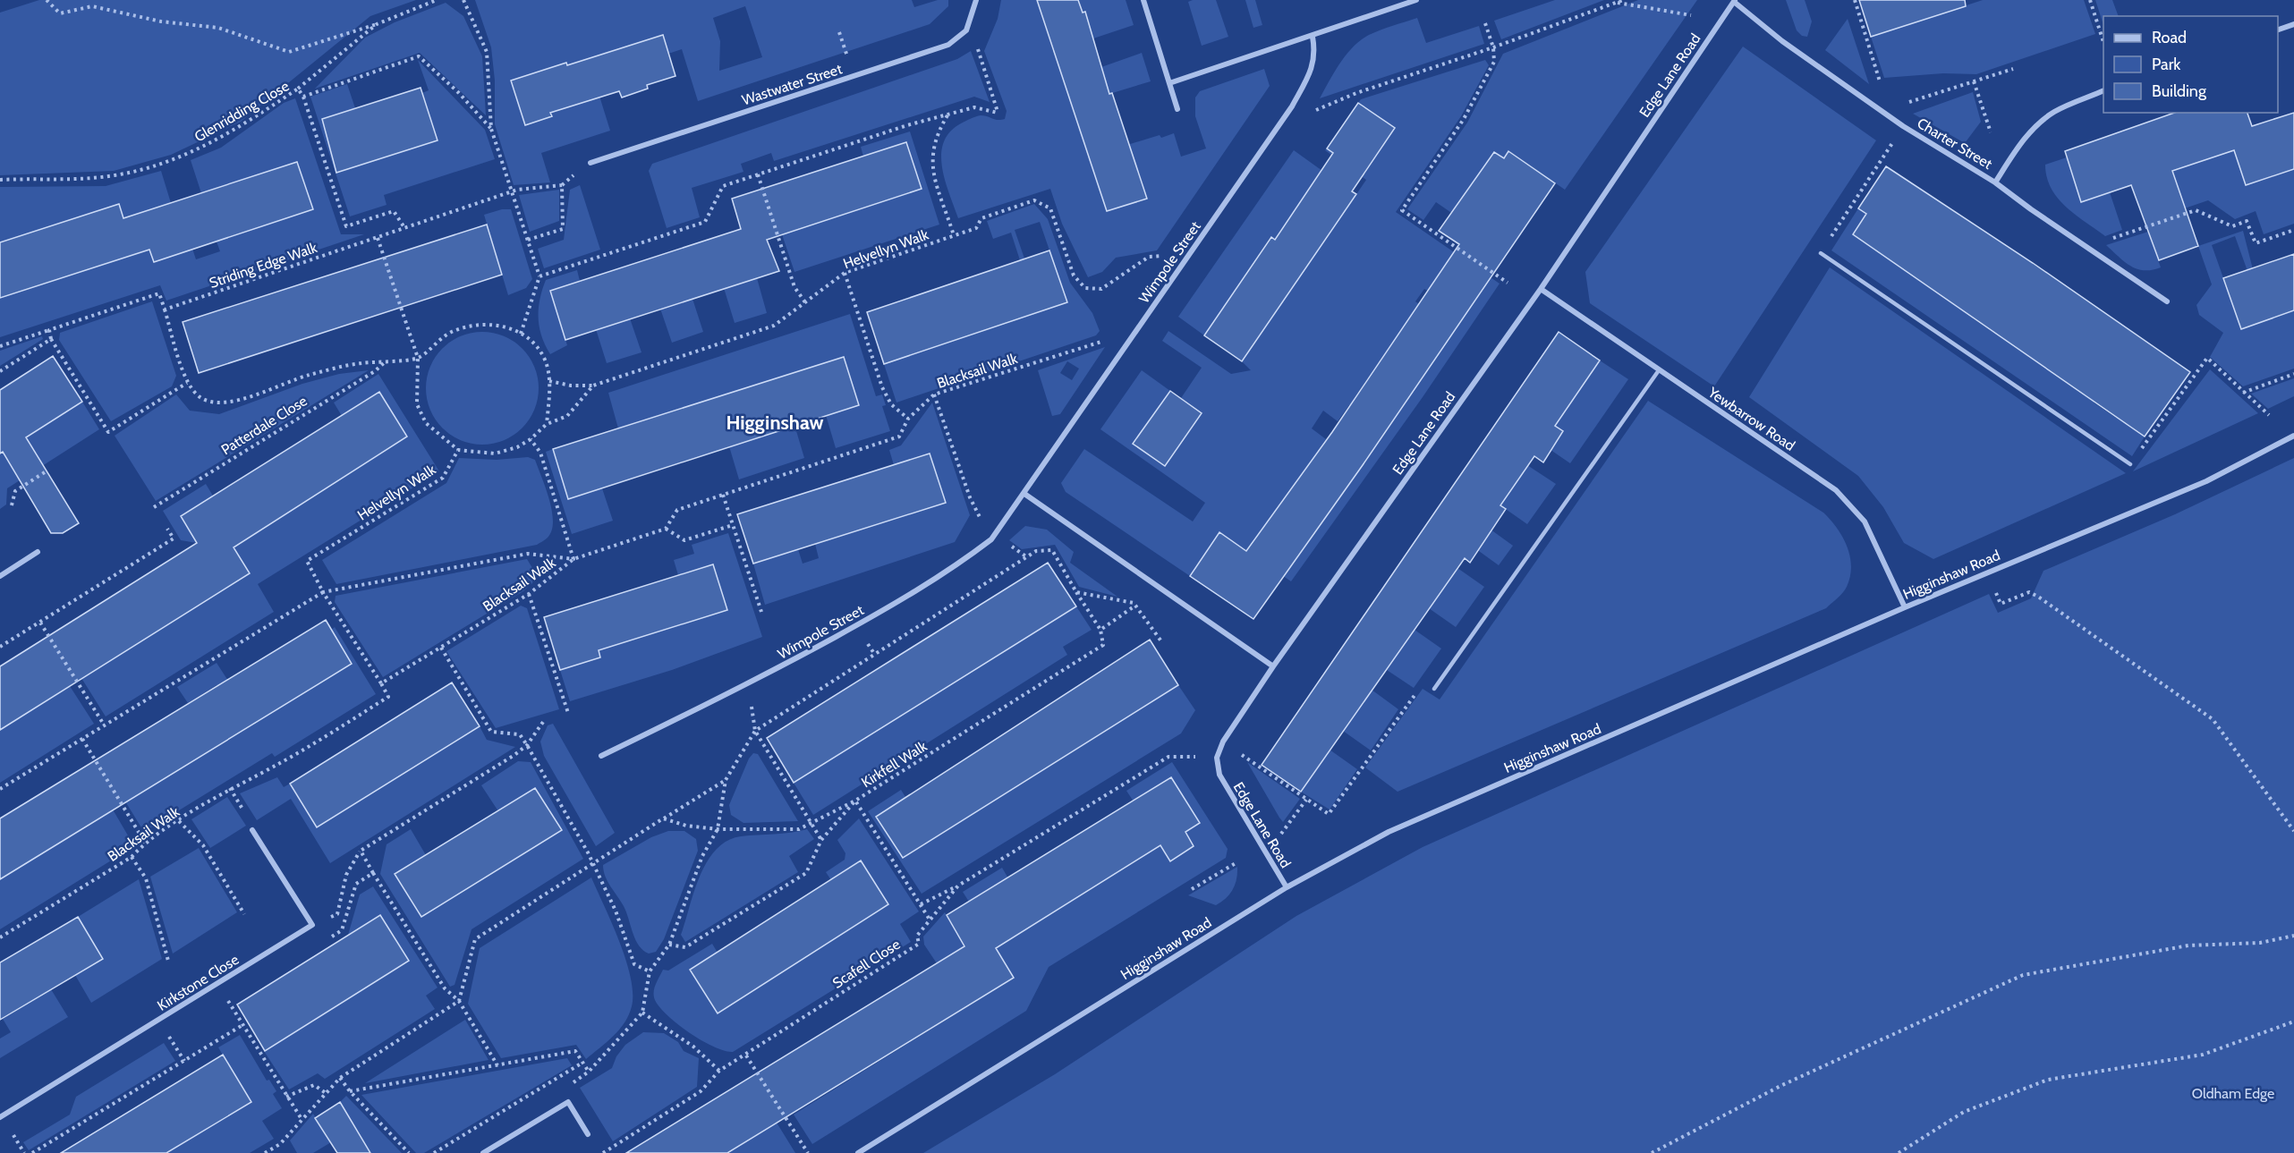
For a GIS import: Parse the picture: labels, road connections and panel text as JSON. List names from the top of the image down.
{
  "streets": {
    "street": [
      "Edge Lane Road",
      "Wastwater Street",
      "Charter Street",
      "Wimpole Street",
      "Yewbarrow Road",
      "Higginshaw Road",
      "Kirkstone Close"
    ],
    "path": [
      "Glenridding Close",
      "Helvellyn Walk",
      "Striding Edge Walk",
      "Blacksail Walk",
      "Patterdale Close",
      "Kirkfell Walk",
      "Scafell Close"
    ]
  },
  "crossings": [
    ["Edge Lane Road", "Charter Street"],
    ["Edge Lane Road", "Yewbarrow Road"],
    ["Edge Lane Road", "Higginshaw Road"],
    ["Edge Lane Road", "Scafell Close"],
    ["Yewbarrow Road", "Higginshaw Road"]
  ],
  "districts": ["Higginshaw"],
  "parks": ["Oldham Edge"],
  "legend": ["Road", "Park", "Building"]
}
